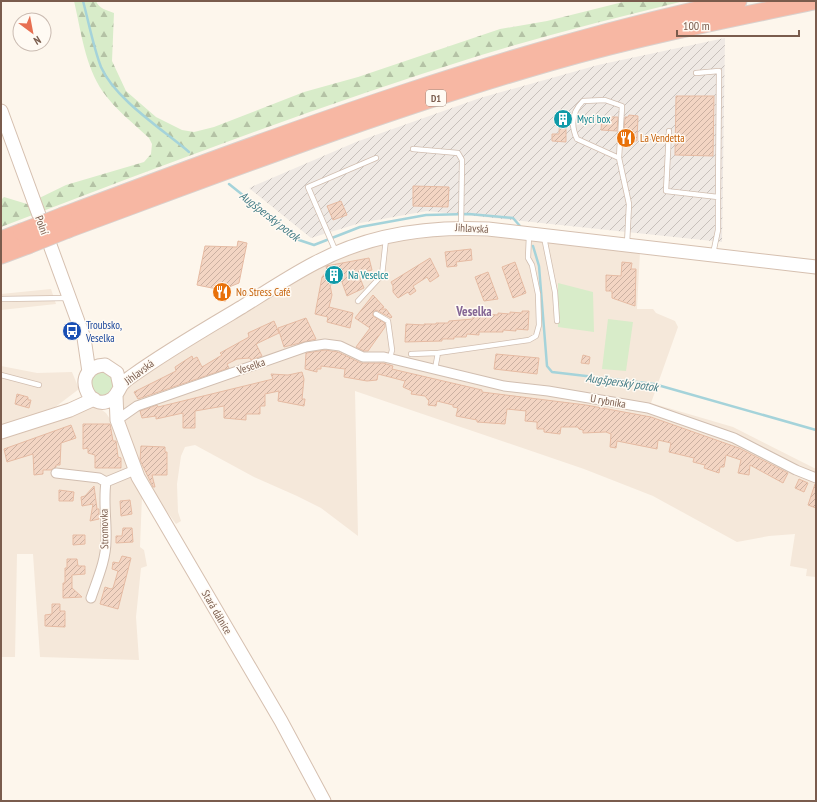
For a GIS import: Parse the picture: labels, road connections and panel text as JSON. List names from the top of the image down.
{
  "streets": {
    "highway": ["D1"],
    "main road": ["Polní", "Jihlavská", "Stará dálnice"],
    "street": ["Veselka", "U rybníka", "Stromovka"]
  },
  "crossings": [
    ["Polní", "Jihlavská"],
    ["Polní", "Stará dálnice"],
    ["Jihlavská", "Stará dálnice"],
    ["Veselka", "U rybníka"],
    ["Veselka", "Stará dálnice"]
  ],
  "districts": ["Veselka"],
  "water": ["Augšperský potok"],
  "places": {
    "building": ["Mycí box", "Na Veselce"],
    "restaurant": ["La Vendetta", "No Stress Café"],
    "bus stop": ["Troubsko, Veselka"]
  },
  "scale_bar": "100 m",
  "north": "bottom right"
}
